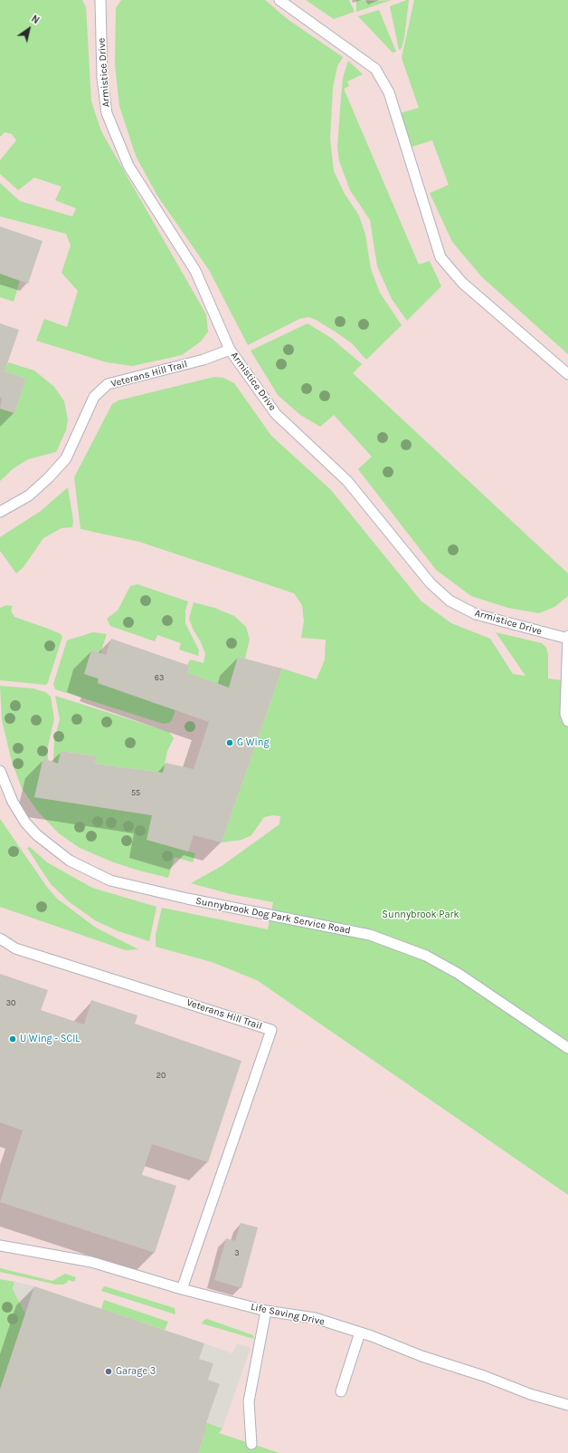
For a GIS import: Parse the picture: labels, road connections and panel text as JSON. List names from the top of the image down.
{
  "streets": {
    "lane": [
      "Armistice Drive",
      "Veterans Hill Trail",
      "Sunnybrook Dog Park Service Road",
      "Life Saving Drive"
    ]
  },
  "crossings": [
    ["Armistice Drive", "Veterans Hill Trail"],
    ["Veterans Hill Trail", "Life Saving Drive"]
  ],
  "parks": ["Sunnybrook Park"],
  "places": ["G Wing", "U Wing - SCIL", "Garage 3"],
  "house_numbers": [
    "63",
    "55",
    "30",
    "20",
    "3"
  ],
  "north": "top right"
}
